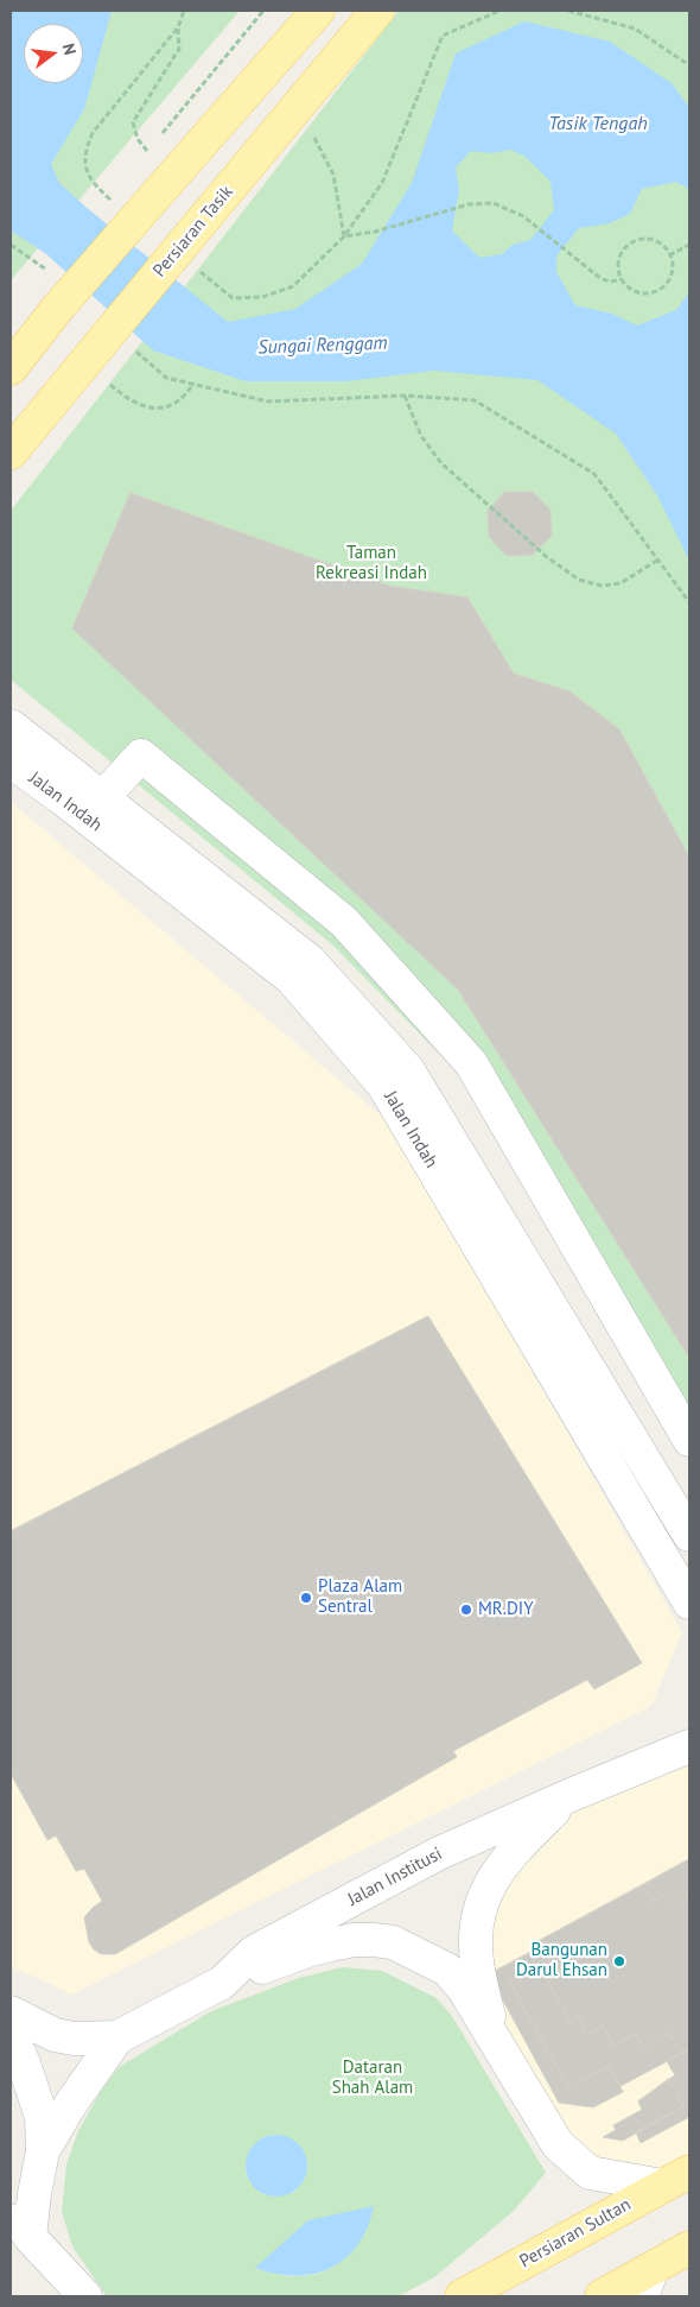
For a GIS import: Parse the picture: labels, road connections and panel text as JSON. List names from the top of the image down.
{
  "streets": {
    "main road": ["Persiaran Tasik", "Persiaran Sultan"],
    "street": ["Jalan Indah", "Jalan Institusi"]
  },
  "water": ["Tasik Tengah", "Sungai Renggam"],
  "parks": ["Taman Rekreasi Indah", "Dataran Shah Alam"],
  "places": ["Plaza Alam Sentral", "MR.DIY", "Bangunan Darul Ehsan"],
  "north": "right"
}
